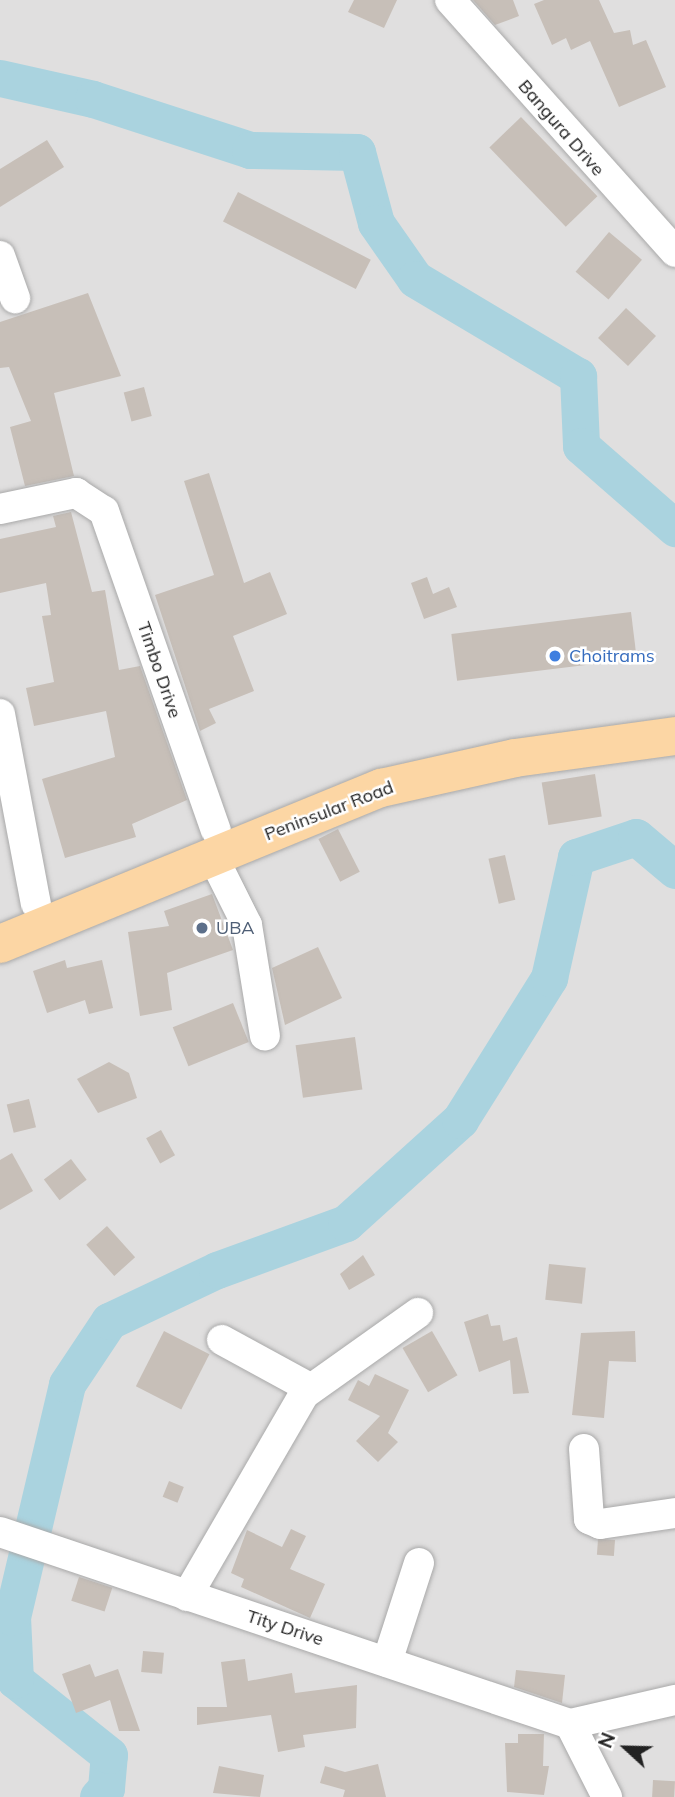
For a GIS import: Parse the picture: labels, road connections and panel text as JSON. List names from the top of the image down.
{
  "streets": {
    "main road": ["Peninsular Road"],
    "street": ["Bangura Drive", "Timbo Drive", "Tity Drive"]
  },
  "crossings": [
    ["Timbo Drive", "Peninsular Road"]
  ],
  "places": ["Choitrams", "UBA"],
  "north": "left"
}
